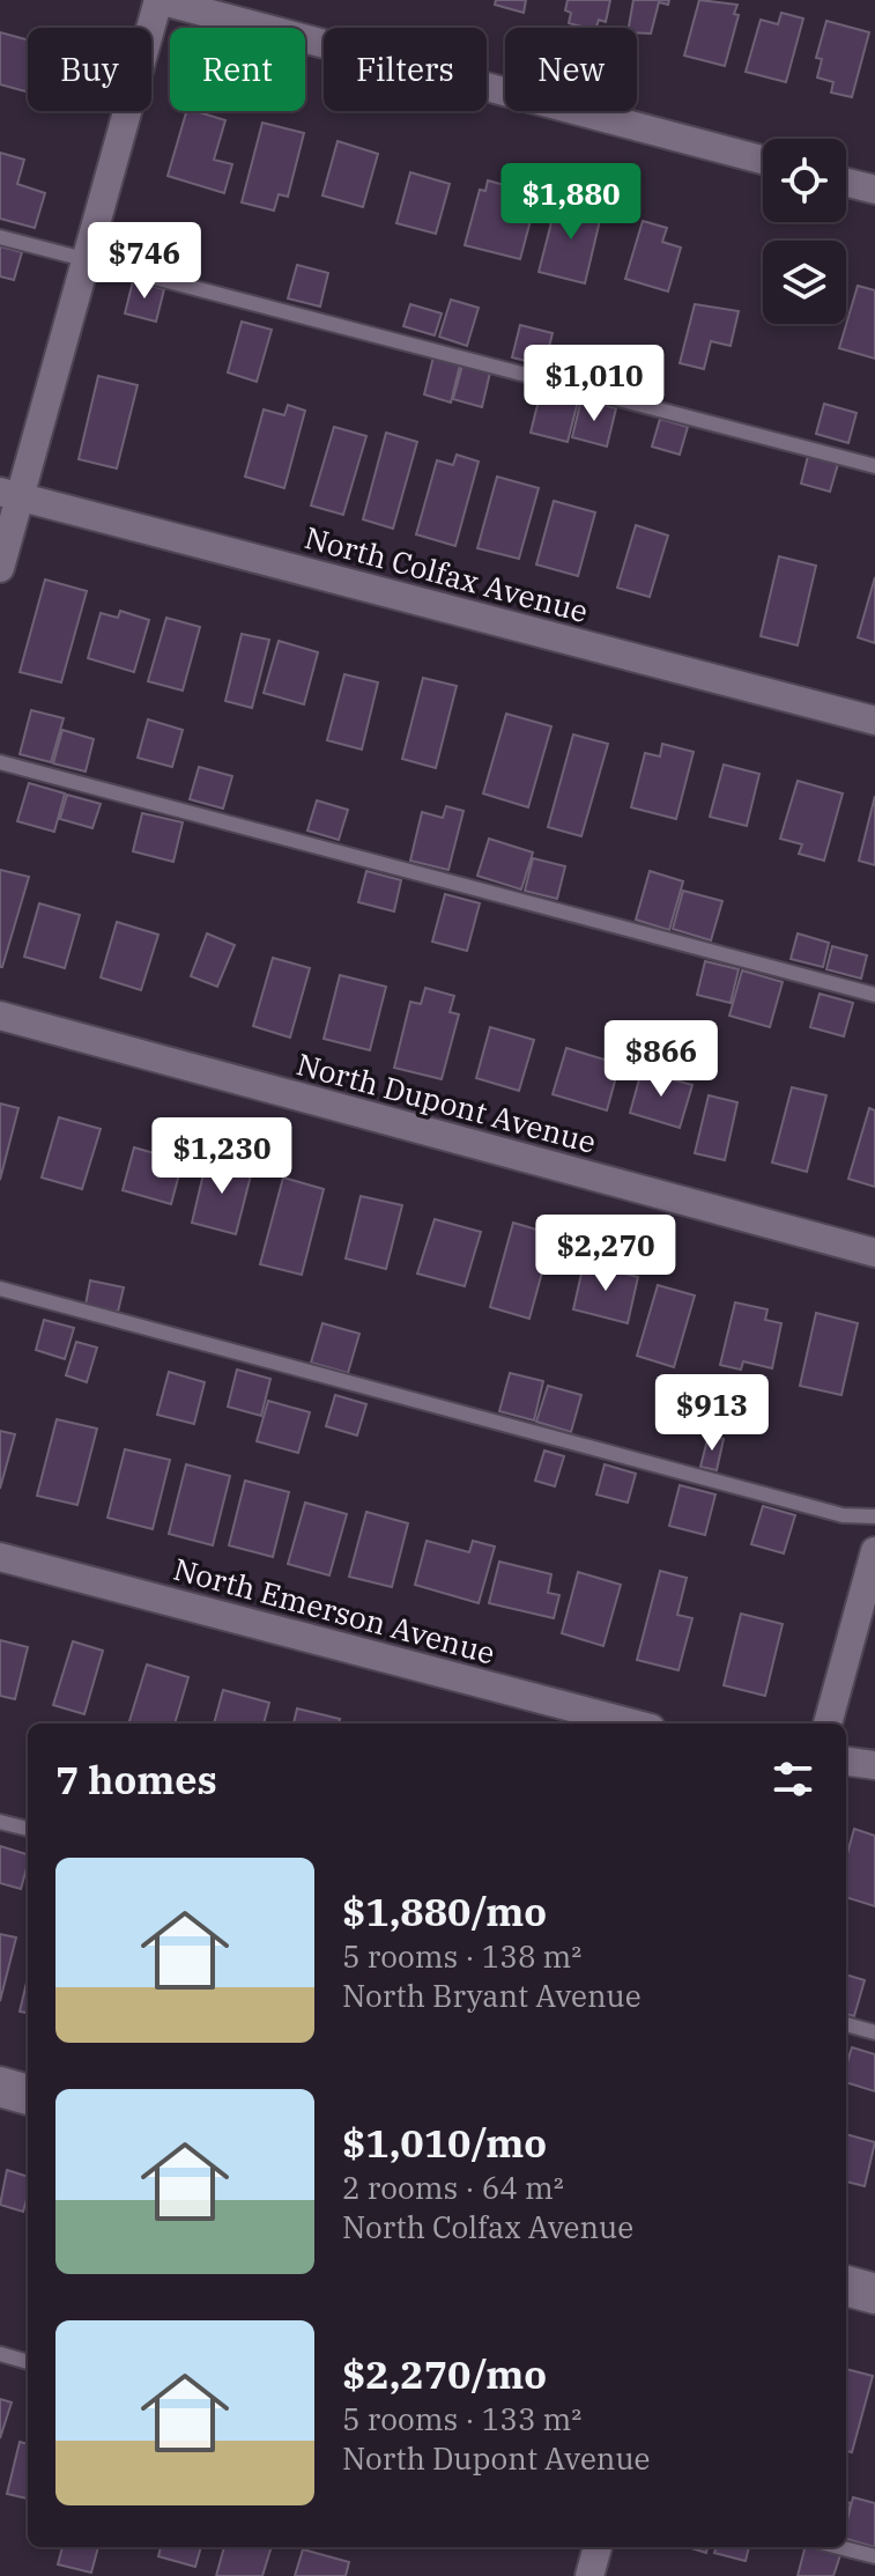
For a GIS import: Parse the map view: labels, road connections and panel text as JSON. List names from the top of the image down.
{
  "streets": {
    "street": ["North Colfax Avenue", "North Dupont Avenue", "North Emerson Avenue"]
  },
  "page": {
    "chip": [
      "Buy",
      "Rent",
      "Filters",
      "New"
    ],
    "price": [
      "$1,880",
      "$746",
      "$1,010",
      "$866",
      "$1,230",
      "$2,270",
      "$913"
    ],
    "heading": "7 homes",
    "list": [
      {
        "name": "$1,880/mo",
        "note": "5 rooms · 138 m² · North Bryant Avenue"
      },
      {
        "name": "$1,010/mo",
        "note": "2 rooms · 64 m² · North Colfax Avenue"
      },
      {
        "name": "$2,270/mo",
        "note": "5 rooms · 133 m² · North Dupont Avenue"
      }
    ]
  }
}
